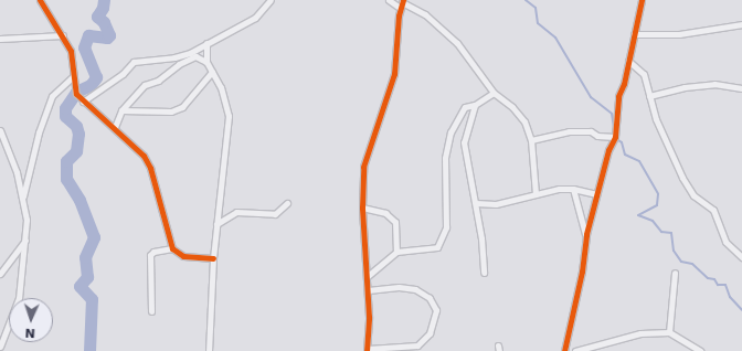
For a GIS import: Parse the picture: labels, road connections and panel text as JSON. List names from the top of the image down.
{
  "north": "bottom"
}
